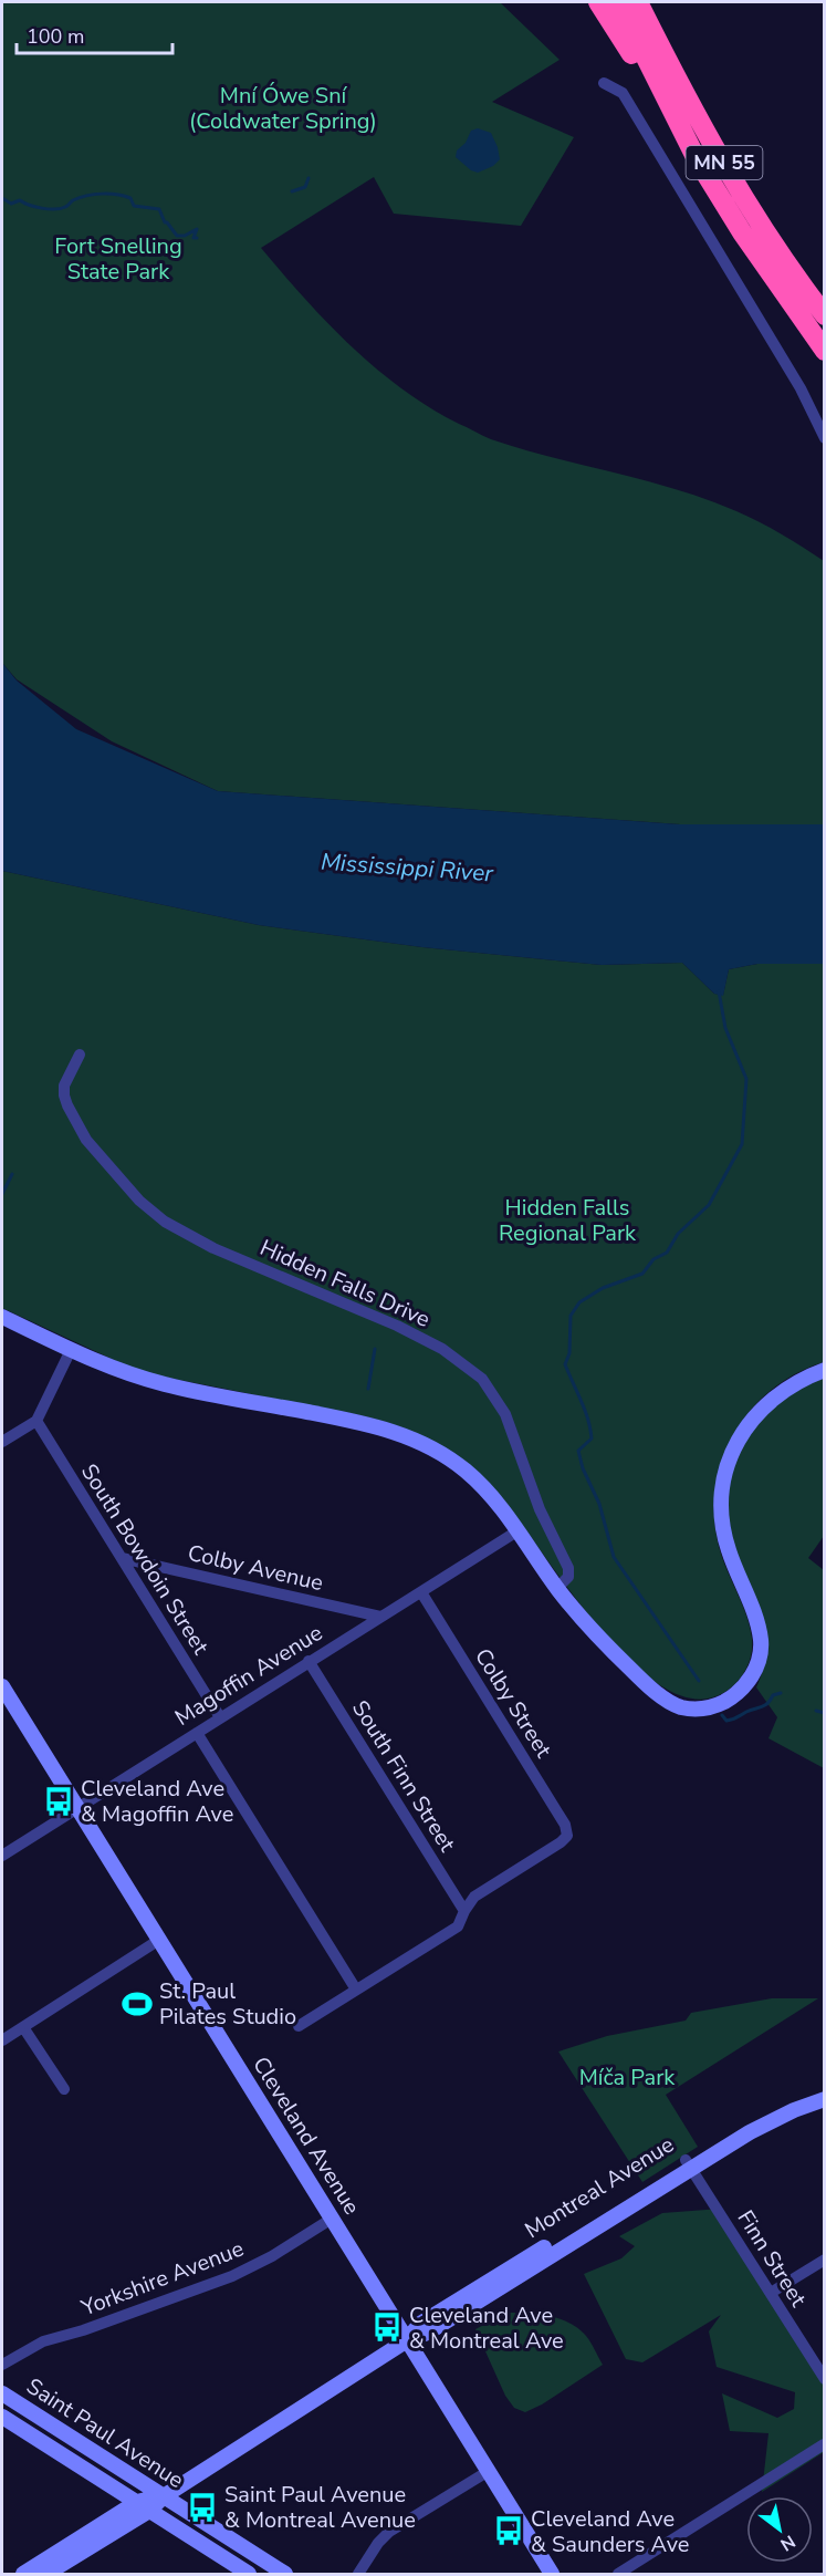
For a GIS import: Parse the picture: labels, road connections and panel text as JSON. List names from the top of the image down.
{
  "streets": {
    "highway": ["MN 55"],
    "street": [
      "Hidden Falls Drive",
      "South Bowdoin Street",
      "Colby Avenue",
      "Magoffin Avenue",
      "Colby Street",
      "South Finn Street",
      "Cleveland Avenue",
      "Montreal Avenue",
      "Finn Street",
      "Yorkshire Avenue",
      "Saint Paul Avenue"
    ]
  },
  "crossings": [
    ["South Bowdoin Street", "Colby Avenue"],
    ["South Bowdoin Street", "Magoffin Avenue"],
    ["Colby Avenue", "Magoffin Avenue"],
    ["Magoffin Avenue", "Colby Street"],
    ["Magoffin Avenue", "South Finn Street"],
    ["Magoffin Avenue", "Cleveland Avenue"],
    ["Colby Street", "South Finn Street"],
    ["Cleveland Avenue", "Montreal Avenue"],
    ["Cleveland Avenue", "Yorkshire Avenue"],
    ["Montreal Avenue", "Finn Street"],
    ["Montreal Avenue", "Saint Paul Avenue"]
  ],
  "water": ["Mississippi River"],
  "parks": [
    "Mní Ówe Sní (Coldwater Spring)",
    "Fort Snelling State Park",
    "Hidden Falls Regional Park",
    "Míča Park"
  ],
  "places": {
    "bus stop": [
      "Cleveland Ave & Magoffin Ave",
      "Cleveland Ave & Montreal Ave",
      "Saint Paul Avenue & Montreal Avenue",
      "Cleveland Ave & Saunders Ave"
    ],
    "sports": ["St. Paul Pilates Studio"]
  },
  "scale_bar": "100 m",
  "north": "bottom right"
}
